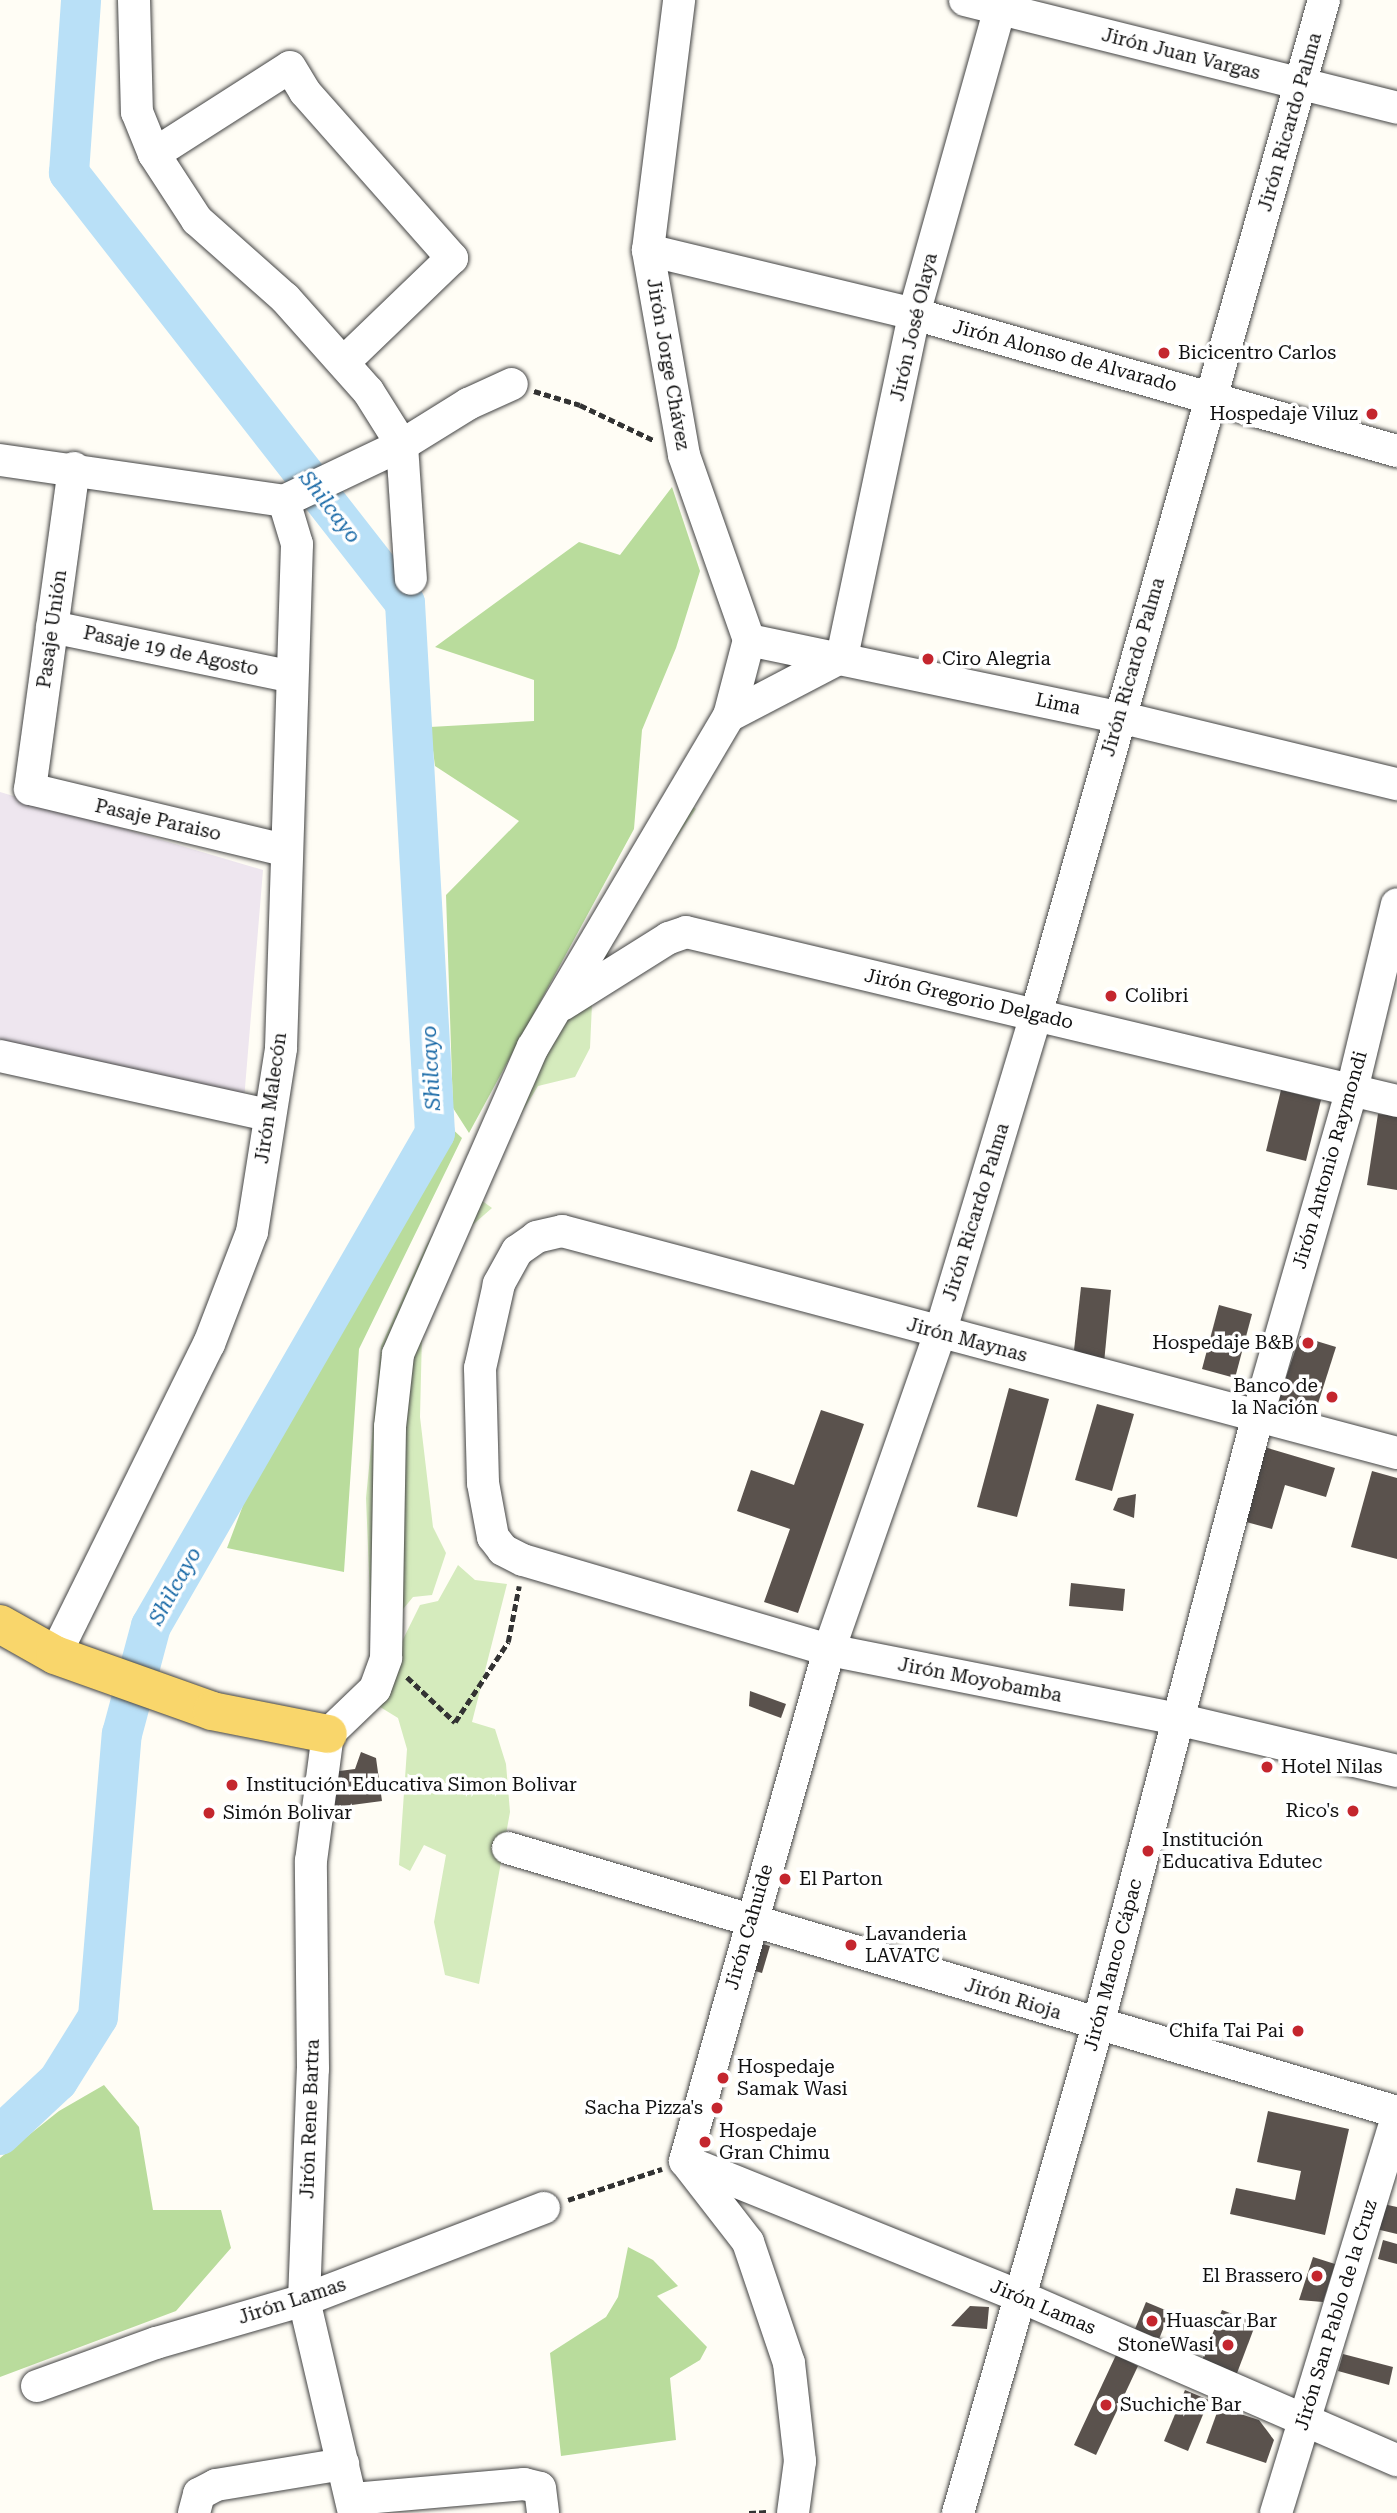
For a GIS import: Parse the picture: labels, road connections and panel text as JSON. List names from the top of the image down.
{
  "streets": {
    "street": [
      "Jirón Juan Vargas",
      "Jirón Ricardo Palma",
      "Jirón José Olaya",
      "Jirón Alonso de Alvarado",
      "Jirón Jorge Chávez",
      "Pasaje Unión",
      "Pasaje 19 de Agosto",
      "Lima",
      "Pasaje Paraiso",
      "Jirón Gregorio Delgado",
      "Jirón Malecón",
      "Jirón Antonio Raymondi",
      "Jirón Maynas",
      "Jirón Moyobamba",
      "Jirón Cahuide",
      "Jirón Manco Cápac",
      "Jirón Rioja",
      "Jirón Rene Bartra",
      "Jirón Lamas",
      "Jirón San Pablo de la Cruz"
    ]
  },
  "crossings": [
    ["Jirón Juan Vargas", "Jirón Ricardo Palma"],
    ["Jirón Juan Vargas", "Jirón José Olaya"],
    ["Jirón Ricardo Palma", "Jirón Alonso de Alvarado"],
    ["Jirón Ricardo Palma", "Lima"],
    ["Jirón Ricardo Palma", "Jirón Gregorio Delgado"],
    ["Jirón Ricardo Palma", "Jirón Maynas"],
    ["Jirón Ricardo Palma", "Jirón Cahuide"],
    ["Jirón José Olaya", "Jirón Alonso de Alvarado"],
    ["Jirón José Olaya", "Lima"],
    ["Jirón Alonso de Alvarado", "Jirón Jorge Chávez"],
    ["Jirón Jorge Chávez", "Lima"],
    ["Pasaje Unión", "Pasaje 19 de Agosto"],
    ["Pasaje Unión", "Pasaje Paraiso"],
    ["Pasaje 19 de Agosto", "Jirón Malecón"],
    ["Pasaje Paraiso", "Jirón Malecón"],
    ["Jirón Gregorio Delgado", "Jirón Antonio Raymondi"],
    ["Jirón Antonio Raymondi", "Jirón Maynas"],
    ["Jirón Antonio Raymondi", "Jirón Manco Cápac"],
    ["Jirón Maynas", "Jirón Moyobamba"],
    ["Jirón Maynas", "Jirón Cahuide"],
    ["Jirón Maynas", "Jirón Manco Cápac"],
    ["Jirón Moyobamba", "Jirón Cahuide"],
    ["Jirón Moyobamba", "Jirón Manco Cápac"],
    ["Jirón Cahuide", "Jirón Rioja"],
    ["Jirón Cahuide", "Jirón Lamas"],
    ["Jirón Manco Cápac", "Jirón Rioja"],
    ["Jirón Manco Cápac", "Jirón Lamas"],
    ["Jirón Rioja", "Jirón San Pablo de la Cruz"],
    ["Jirón Rene Bartra", "Jirón Lamas"],
    ["Jirón Lamas", "Jirón San Pablo de la Cruz"]
  ],
  "water": ["Shilcayo"],
  "places": [
    "Bicicentro Carlos",
    "Hospedaje Viluz",
    "Ciro Alegria",
    "Colibri",
    "Hospedaje B&B",
    "Banco de la Nación",
    "Hotel Nilas",
    "Institución Educativa Simon Bolivar",
    "Rico's",
    "Simón Bolivar",
    "Institución Educativa Edutec",
    "El Parton",
    "Lavanderia LAVATC",
    "Chifa Tai Pai",
    "Hospedaje Samak Wasi",
    "Sacha Pizza's",
    "Hospedaje Gran Chimu",
    "El Brassero",
    "Huascar Bar",
    "StoneWasi",
    "Suchiche Bar"
  ]
}
